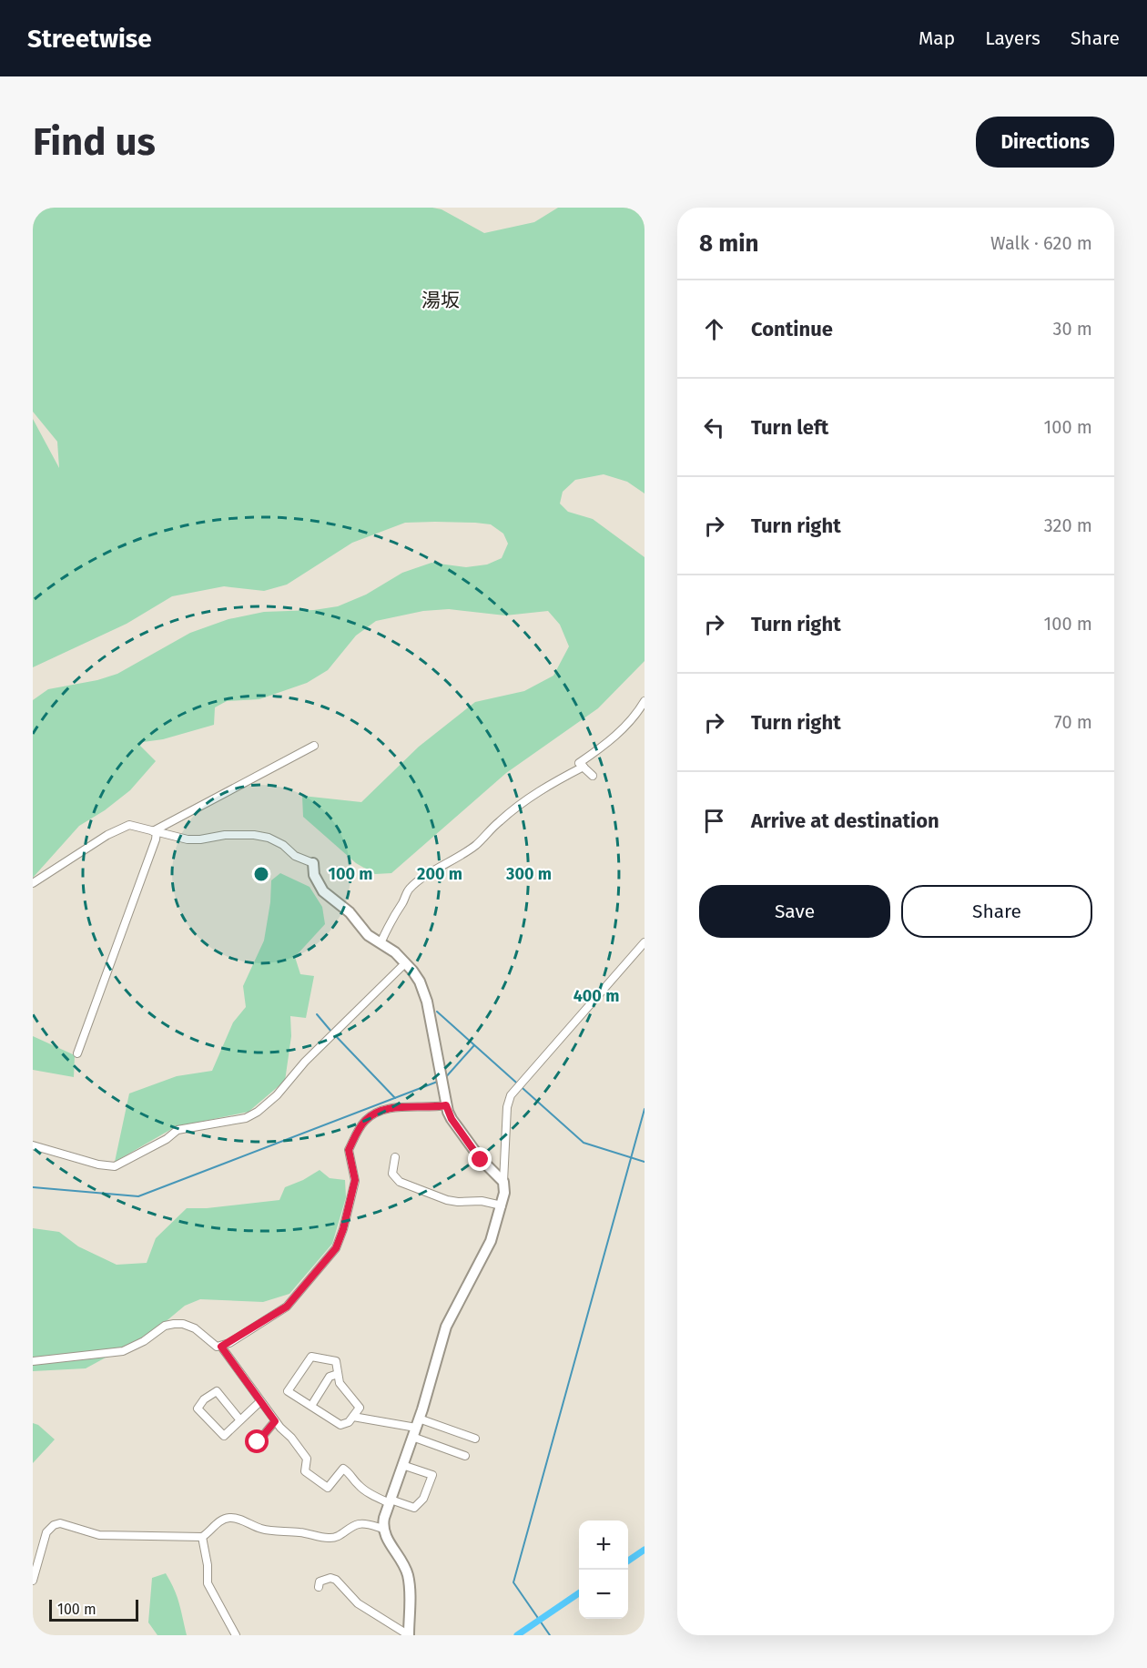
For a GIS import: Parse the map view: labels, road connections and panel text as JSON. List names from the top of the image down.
{
  "districts": ["湯坂"],
  "scale_bar": "100 m",
  "page": {
    "header": "Streetwise",
    "nav": ["Map", "Layers", "Share"],
    "buttons": [
      "Directions",
      ["Save", "Share"]
    ],
    "title": "Find us",
    "heading": ["8 min", "Walk · 620 m"],
    "list": [
      ["Continue", "30 m"],
      ["Turn left", "100 m"],
      ["Turn right", "320 m"],
      ["Turn right", "100 m"],
      ["Turn right", "70 m"],
      "Arrive at destination"
    ],
    "map_buttons": ["+", "−"],
    "scale": "100 m"
  },
  "rings": [
    "100 m",
    "200 m",
    "300 m",
    "400 m"
  ]
}
